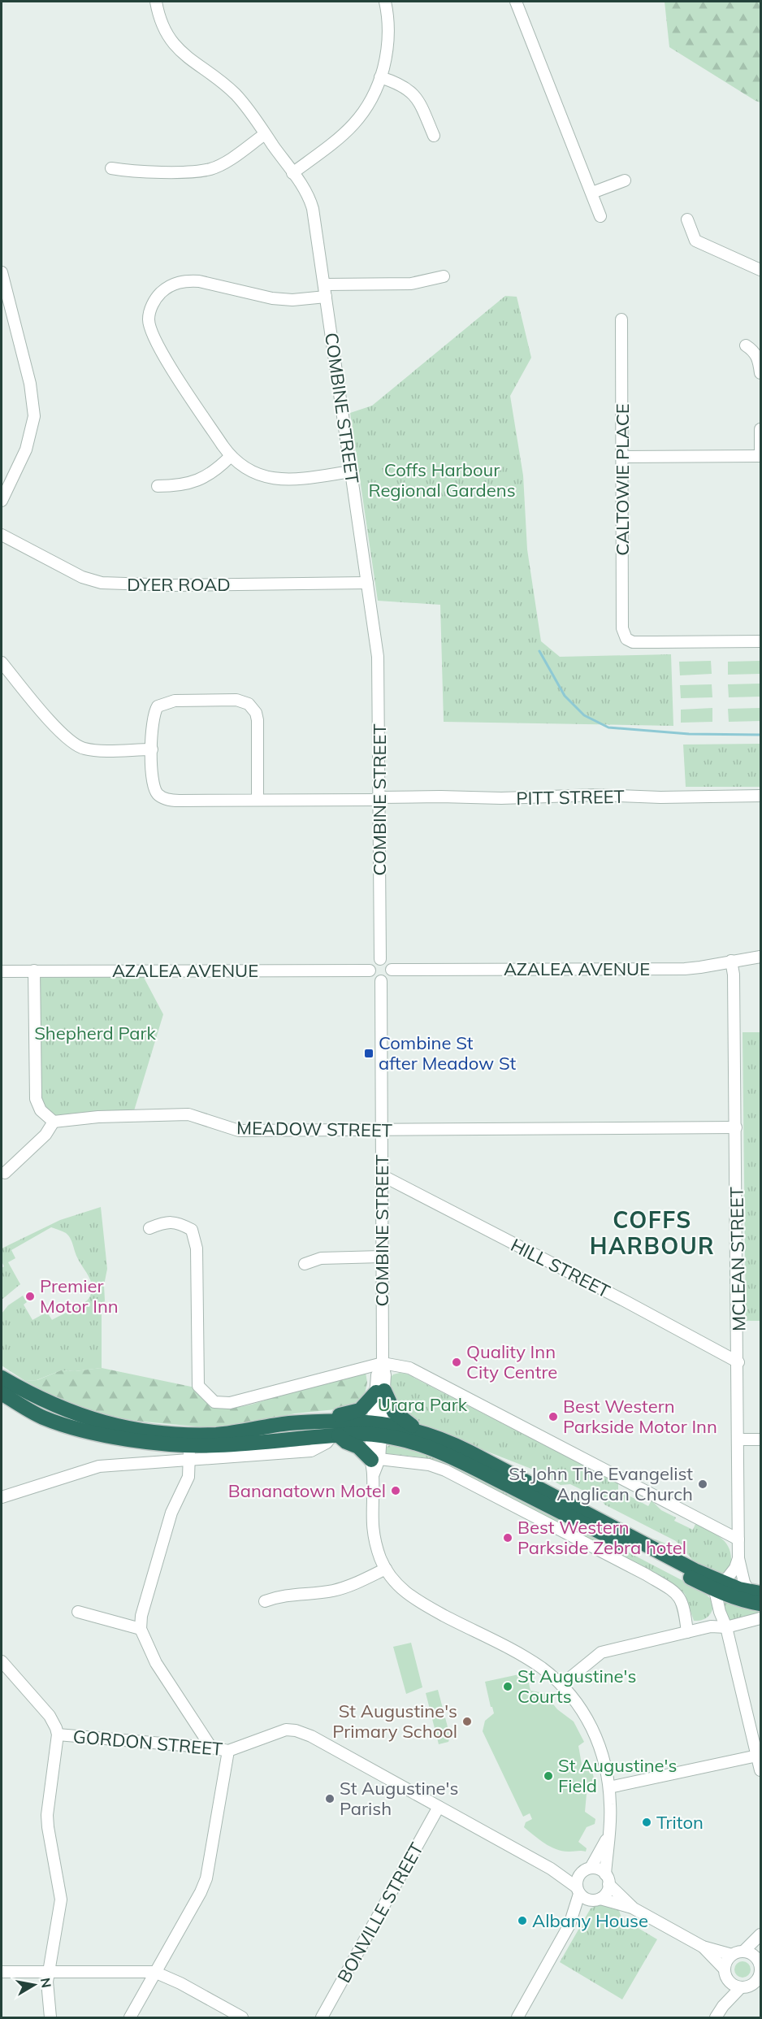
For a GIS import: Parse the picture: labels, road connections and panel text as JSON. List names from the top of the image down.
{
  "streets": {
    "street": [
      "COMBINE STREET",
      "CALTOWIE PLACE",
      "DYER ROAD",
      "PITT STREET",
      "AZALEA AVENUE",
      "MEADOW STREET",
      "MCLEAN STREET",
      "HILL STREET",
      "GORDON STREET",
      "BONVILLE STREET"
    ]
  },
  "crossings": [
    ["COMBINE STREET", "DYER ROAD"],
    ["COMBINE STREET", "PITT STREET"],
    ["COMBINE STREET", "AZALEA AVENUE"],
    ["COMBINE STREET", "MEADOW STREET"],
    ["COMBINE STREET", "HILL STREET"],
    ["COMBINE STREET", "GORDON STREET"],
    ["AZALEA AVENUE", "MCLEAN STREET"],
    ["MEADOW STREET", "MCLEAN STREET"],
    ["MCLEAN STREET", "HILL STREET"],
    ["GORDON STREET", "BONVILLE STREET"]
  ],
  "districts": ["COFFS HARBOUR"],
  "parks": ["Coffs Harbour Regional Gardens", "Shepherd Park", "Urara Park"],
  "places": {
    "transit": ["Combine St after Meadow St"],
    "other": [
      "Premier Motor Inn",
      "Quality Inn City Centre",
      "Best Western Parkside Motor Inn",
      "St John The Evangelist Anglican Church",
      "Bananatown Motel",
      "Best Western Parkside Zebra hotel",
      "St Augustine's Courts",
      "St Augustine's Primary School",
      "St Augustine's Field",
      "St Augustine's Parish",
      "Triton",
      "Albany House"
    ]
  },
  "north": "right"
}
